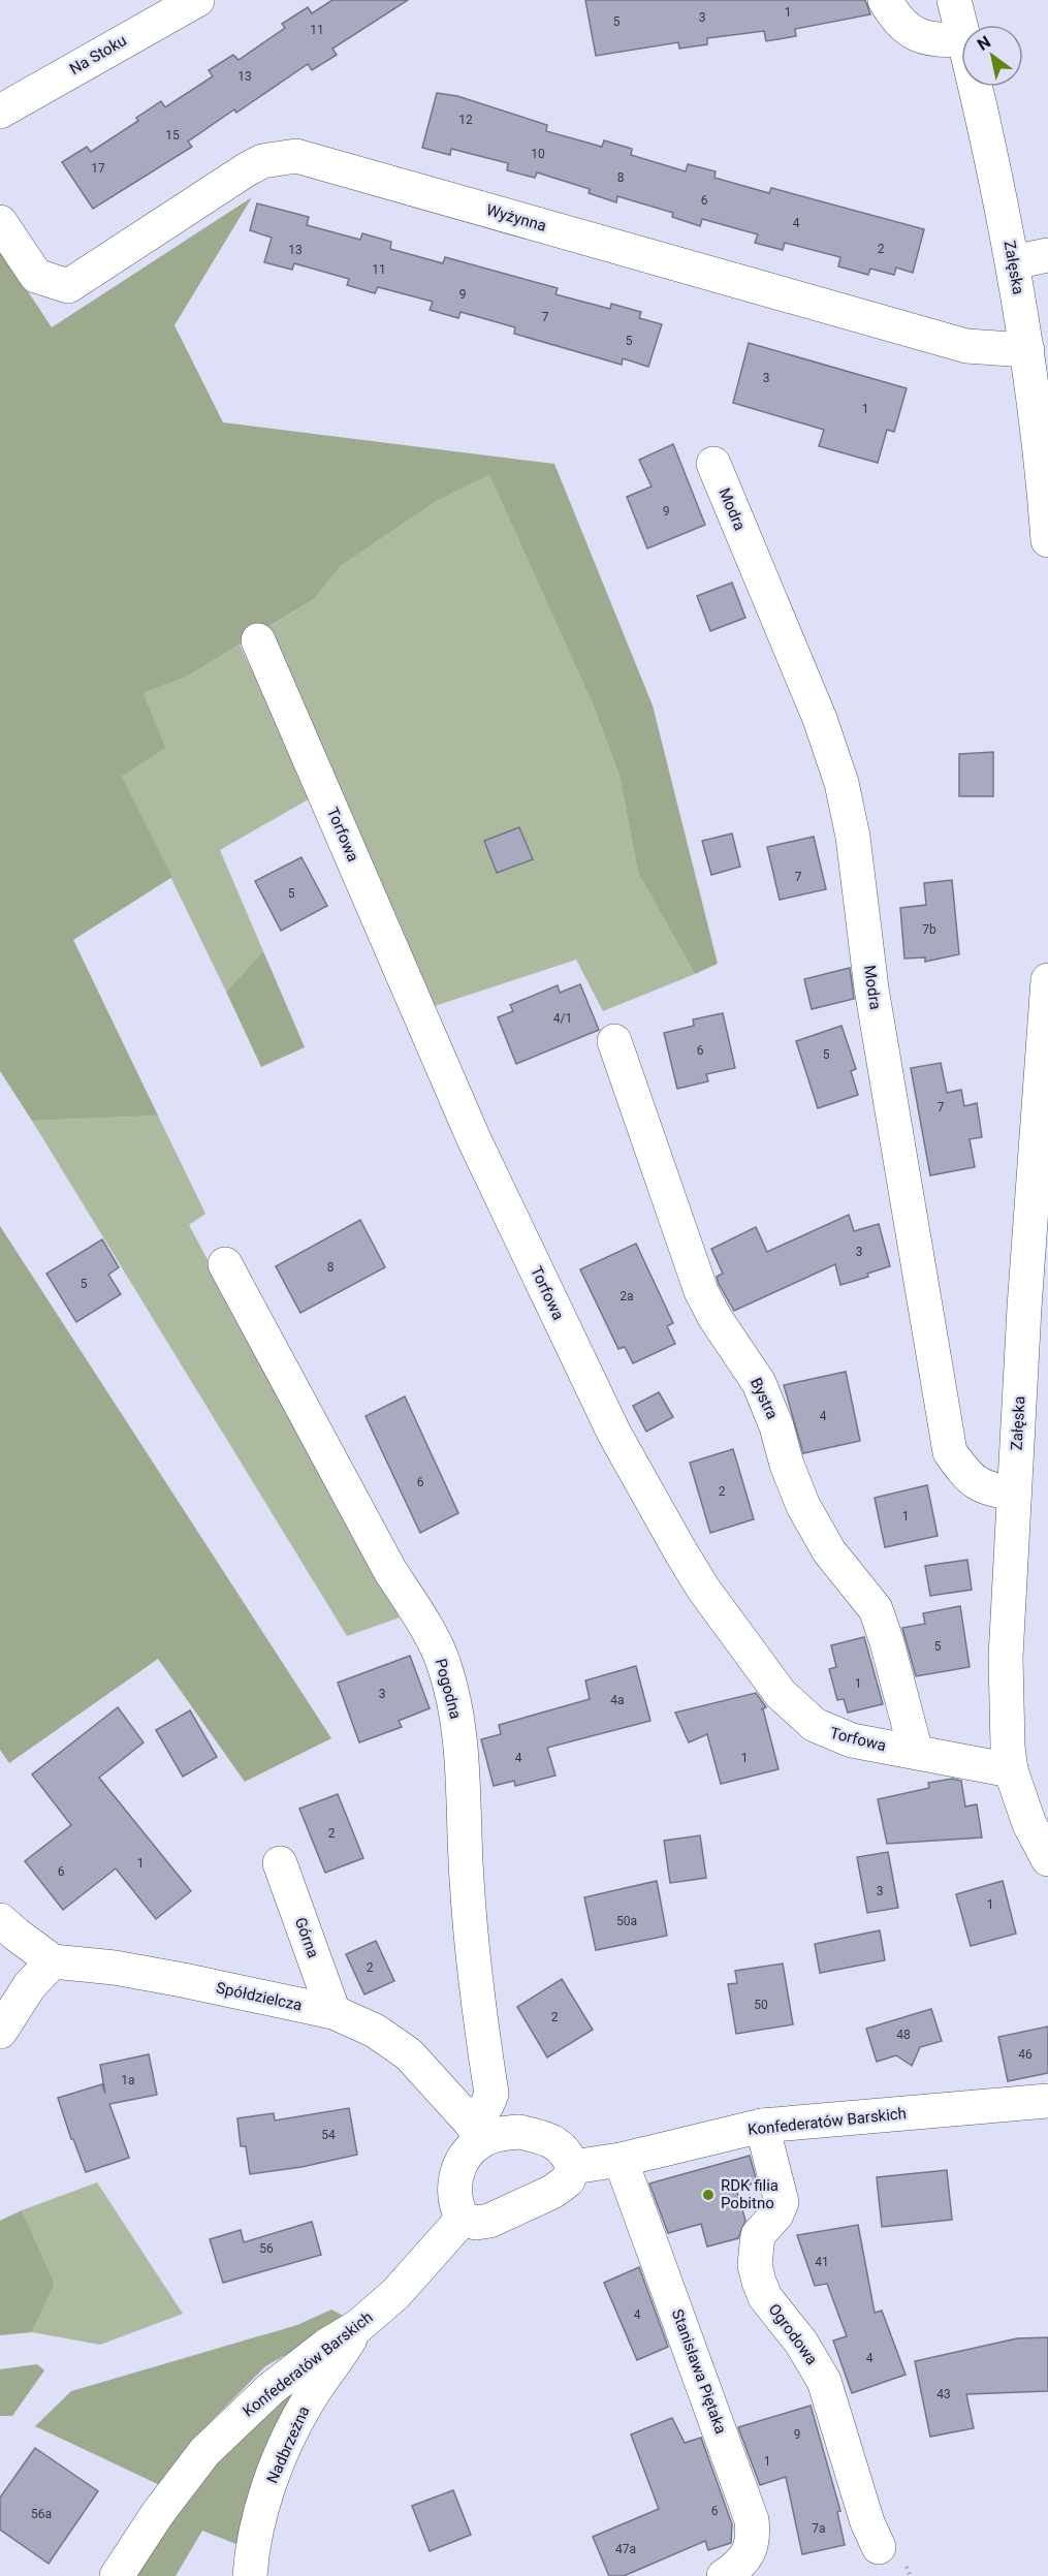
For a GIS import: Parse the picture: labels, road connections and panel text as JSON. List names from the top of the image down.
{
  "streets": {
    "street": [
      "Na Stoku",
      "Wyżynna",
      "Załęska",
      "Modra",
      "Torfowa",
      "Bystra",
      "Pogodna",
      "Górna",
      "Spółdzielcza",
      "Konfederatów Barskich",
      "Ogrodowa",
      "Stanisława Piętaka",
      "Nadbrzeżna"
    ]
  },
  "crossings": [
    ["Wyżynna", "Załęska"],
    ["Załęska", "Modra"],
    ["Załęska", "Torfowa"],
    ["Torfowa", "Bystra"],
    ["Pogodna", "Spółdzielcza"],
    ["Pogodna", "Konfederatów Barskich"],
    ["Górna", "Spółdzielcza"],
    ["Konfederatów Barskich", "Ogrodowa"],
    ["Konfederatów Barskich", "Stanisława Piętaka"],
    ["Konfederatów Barskich", "Nadbrzeżna"]
  ],
  "places": ["RDK filia Pobitno"],
  "house_numbers": [
    "1",
    "3",
    "5",
    "11",
    "13",
    "12",
    "15",
    "10",
    "17",
    "8",
    "6",
    "4",
    "2",
    "13",
    "11",
    "9",
    "7",
    "5",
    "3",
    "1",
    "9",
    "7",
    "5",
    "7b",
    "4/1",
    "6",
    "5",
    "7",
    "3",
    "8",
    "5",
    "2a",
    "4",
    "6",
    "2",
    "1",
    "5",
    "1",
    "3",
    "4a",
    "4",
    "1",
    "2",
    "1",
    "6",
    "3",
    "1",
    "50a",
    "2",
    "50",
    "2",
    "48",
    "46",
    "1a",
    "54",
    "56",
    "41",
    "4",
    "4",
    "43",
    "9",
    "1",
    "6",
    "56a",
    "7a",
    "47a"
  ],
  "north": "top left"
}
